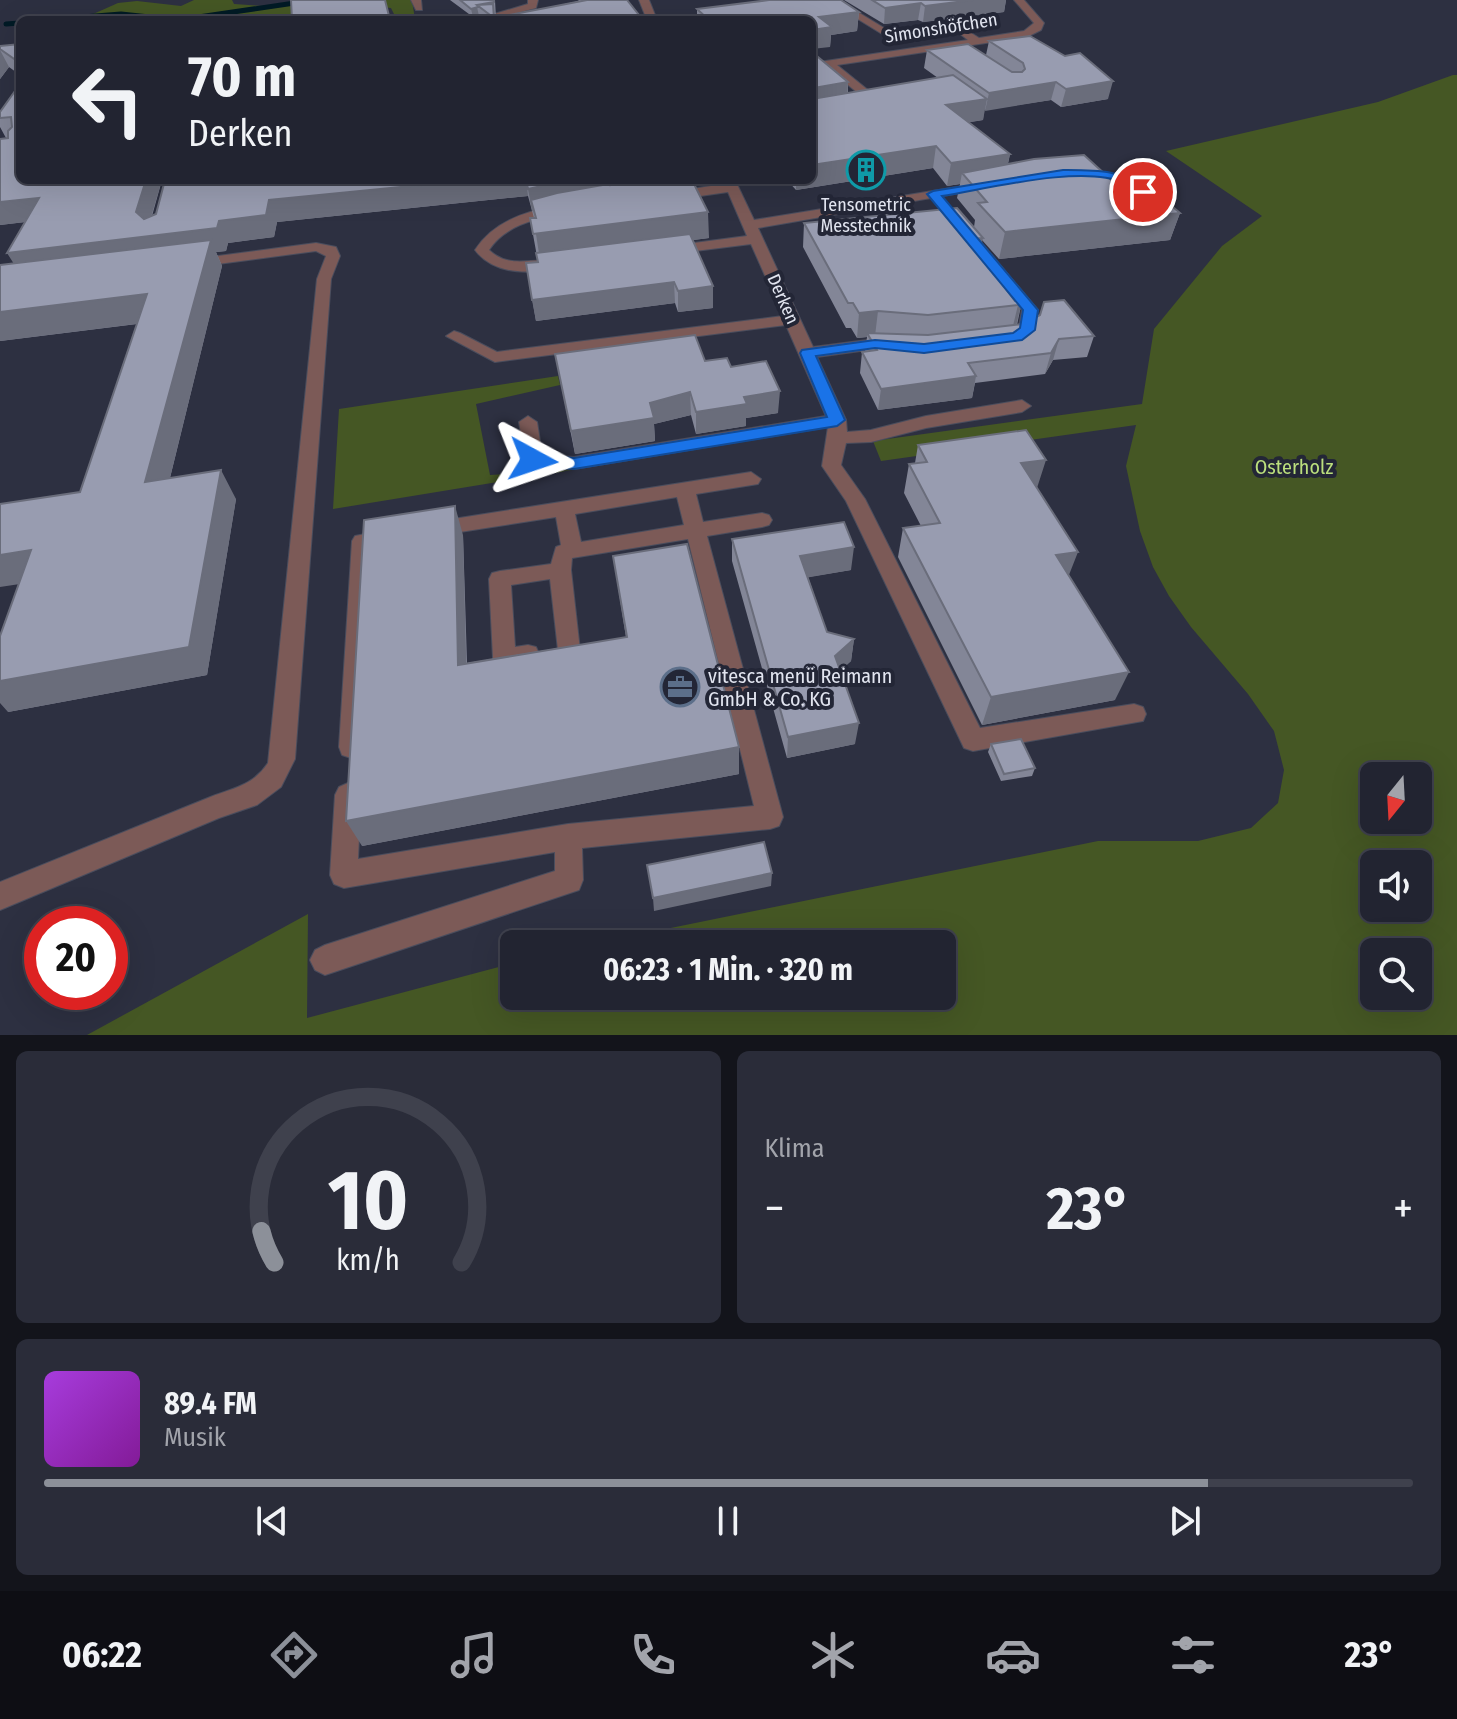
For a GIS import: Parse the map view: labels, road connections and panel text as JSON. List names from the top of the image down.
{
  "streets": {
    "street": ["Simonshöfchen", "Derken"]
  },
  "parks": ["Osterholz"],
  "places": {
    "building": ["Tensometric Messtechnik"],
    "office": ["vitesca menü Reimann GmbH & Co. KG"]
  },
  "north": "bottom",
  "page": {
    "turn": ["70 m", "Derken"],
    "limit": "20",
    "trip": "06:23 · 1 Min. · 320 m",
    "tile": "Klima",
    "heat": ["−", "23°", "+"],
    "song": ["89.4 FM", "Musik"],
    "tabs": ["06:22", "23°"],
    "gauge": ["10", "km/h"]
  }
}
